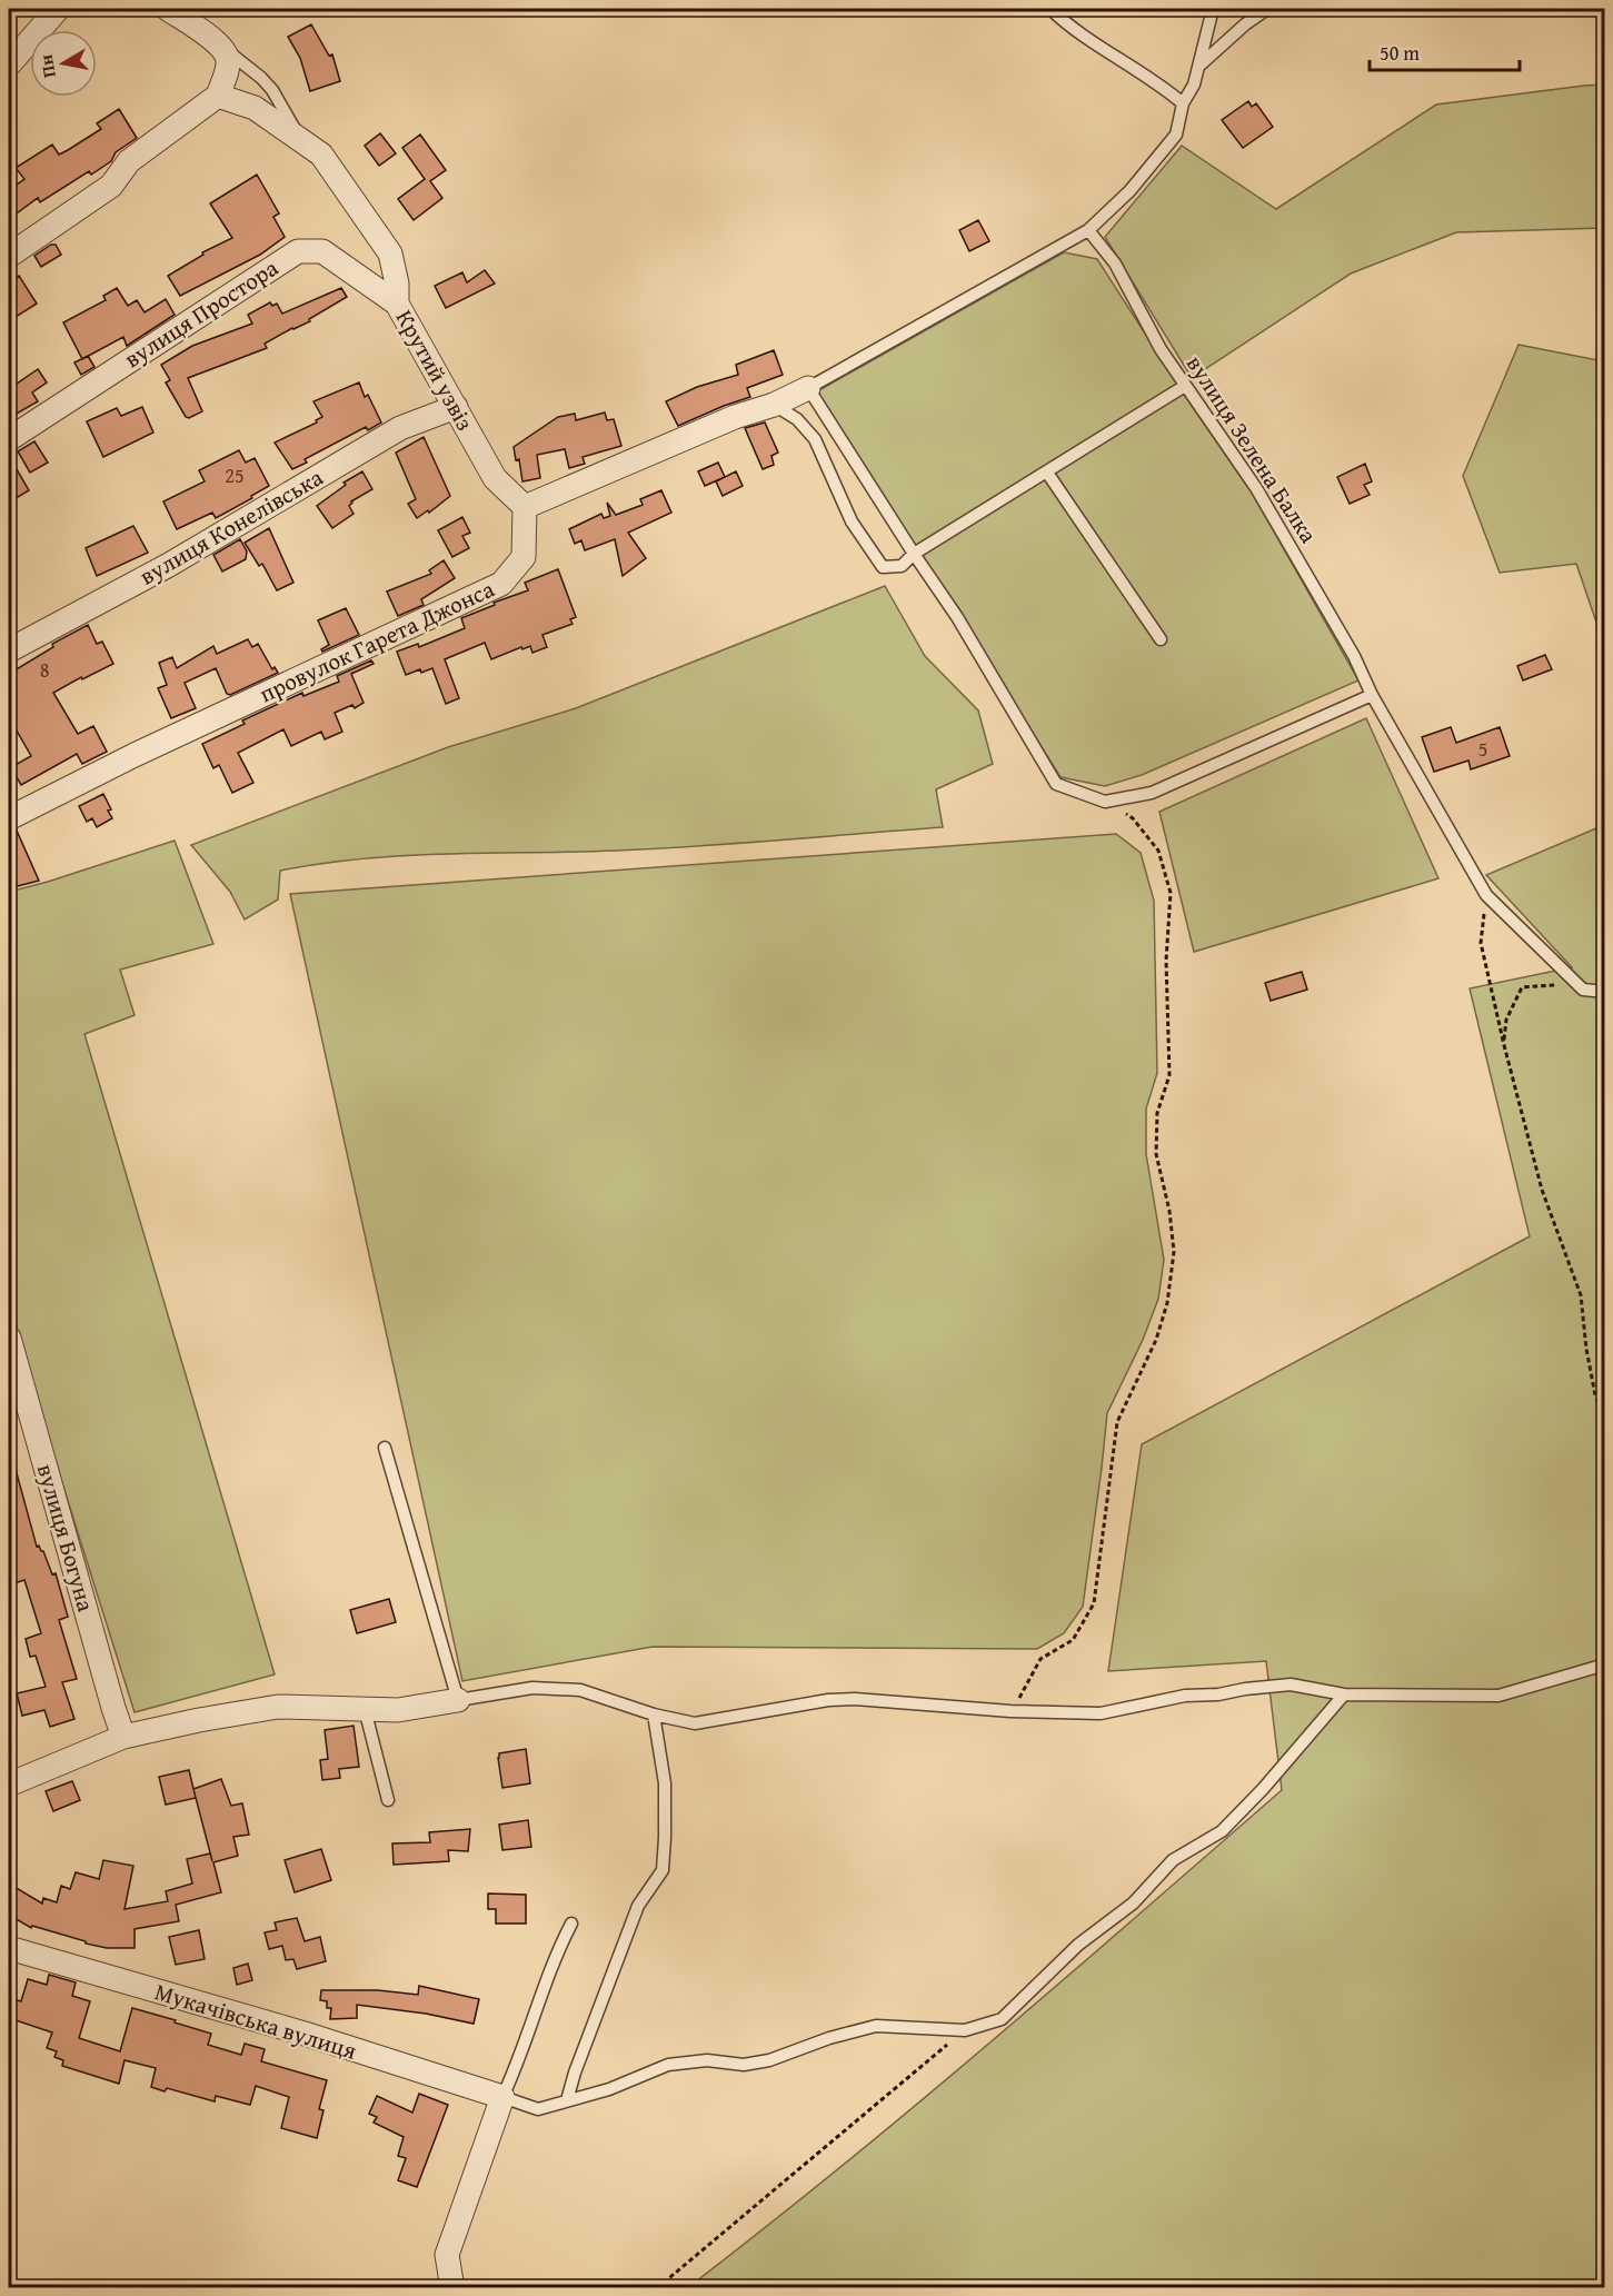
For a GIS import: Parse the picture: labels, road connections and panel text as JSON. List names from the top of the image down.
{
  "streets": {
    "street": [
      "вулиця Простора",
      "Крутий узвіз",
      "вулиця Конелівська",
      "провулок Гарета Джонса",
      "вулиця Богуна",
      "Мукачівська вулиця"
    ],
    "lane": ["вулиця Зелена Балка"]
  },
  "crossings": [
    ["вулиця Простора", "Крутий узвіз"],
    ["Крутий узвіз", "вулиця Конелівська"],
    ["Крутий узвіз", "провулок Гарета Джонса"]
  ],
  "house_numbers": ["25", "8", "5"],
  "scale_bar": "50 m",
  "north": "left"
}
